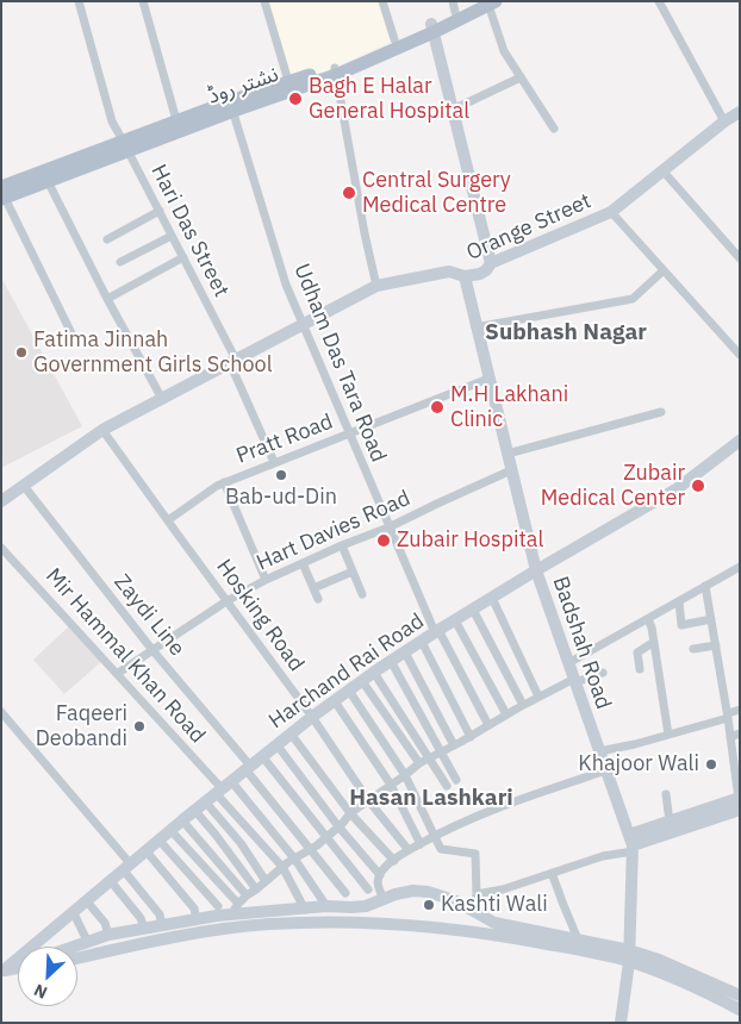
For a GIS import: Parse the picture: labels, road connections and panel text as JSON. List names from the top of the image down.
{
  "streets": {
    "main road": [
      "نشتر روڈ",
      "Orange Street",
      "Badshah Road",
      "Harchand Rai Road"
    ],
    "street": [
      "Hari Das Street",
      "Udham Das Tara Road",
      "Pratt Road",
      "Hart Davies Road",
      "Zaydi Line",
      "Hosking Road",
      "Mir Hammal Khan Road"
    ]
  },
  "crossings": [
    ["نشتر روڈ", "Hari Das Street"],
    ["نشتر روڈ", "Udham Das Tara Road"],
    ["Orange Street", "Hari Das Street"],
    ["Orange Street", "Udham Das Tara Road"],
    ["Orange Street", "Zaydi Line"],
    ["Orange Street", "Hosking Road"],
    ["Orange Street", "Badshah Road"],
    ["Hari Das Street", "Pratt Road"],
    ["Udham Das Tara Road", "Pratt Road"],
    ["Udham Das Tara Road", "Hart Davies Road"],
    ["Udham Das Tara Road", "Harchand Rai Road"],
    ["Pratt Road", "Hosking Road"],
    ["Pratt Road", "Badshah Road"],
    ["Hart Davies Road", "Zaydi Line"],
    ["Hart Davies Road", "Hosking Road"],
    ["Hart Davies Road", "Badshah Road"],
    ["Hart Davies Road", "Mir Hammal Khan Road"],
    ["Zaydi Line", "Harchand Rai Road"],
    ["Hosking Road", "Harchand Rai Road"],
    ["Badshah Road", "Harchand Rai Road"],
    ["Mir Hammal Khan Road", "Harchand Rai Road"]
  ],
  "districts": ["Subhash Nagar", "Hasan Lashkari"],
  "places": [
    "Bagh E Halar General Hospital",
    "Central Surgery Medical Centre",
    "Fatima Jinnah Government Girls School",
    "M.H Lakhani Clinic",
    "Bab-ud-Din",
    "Zubair Medical Center",
    "Zubair Hospital",
    "Faqeeri Deobandi",
    "Khajoor Wali",
    "Kashti Wali"
  ],
  "north": "bottom left"
}
